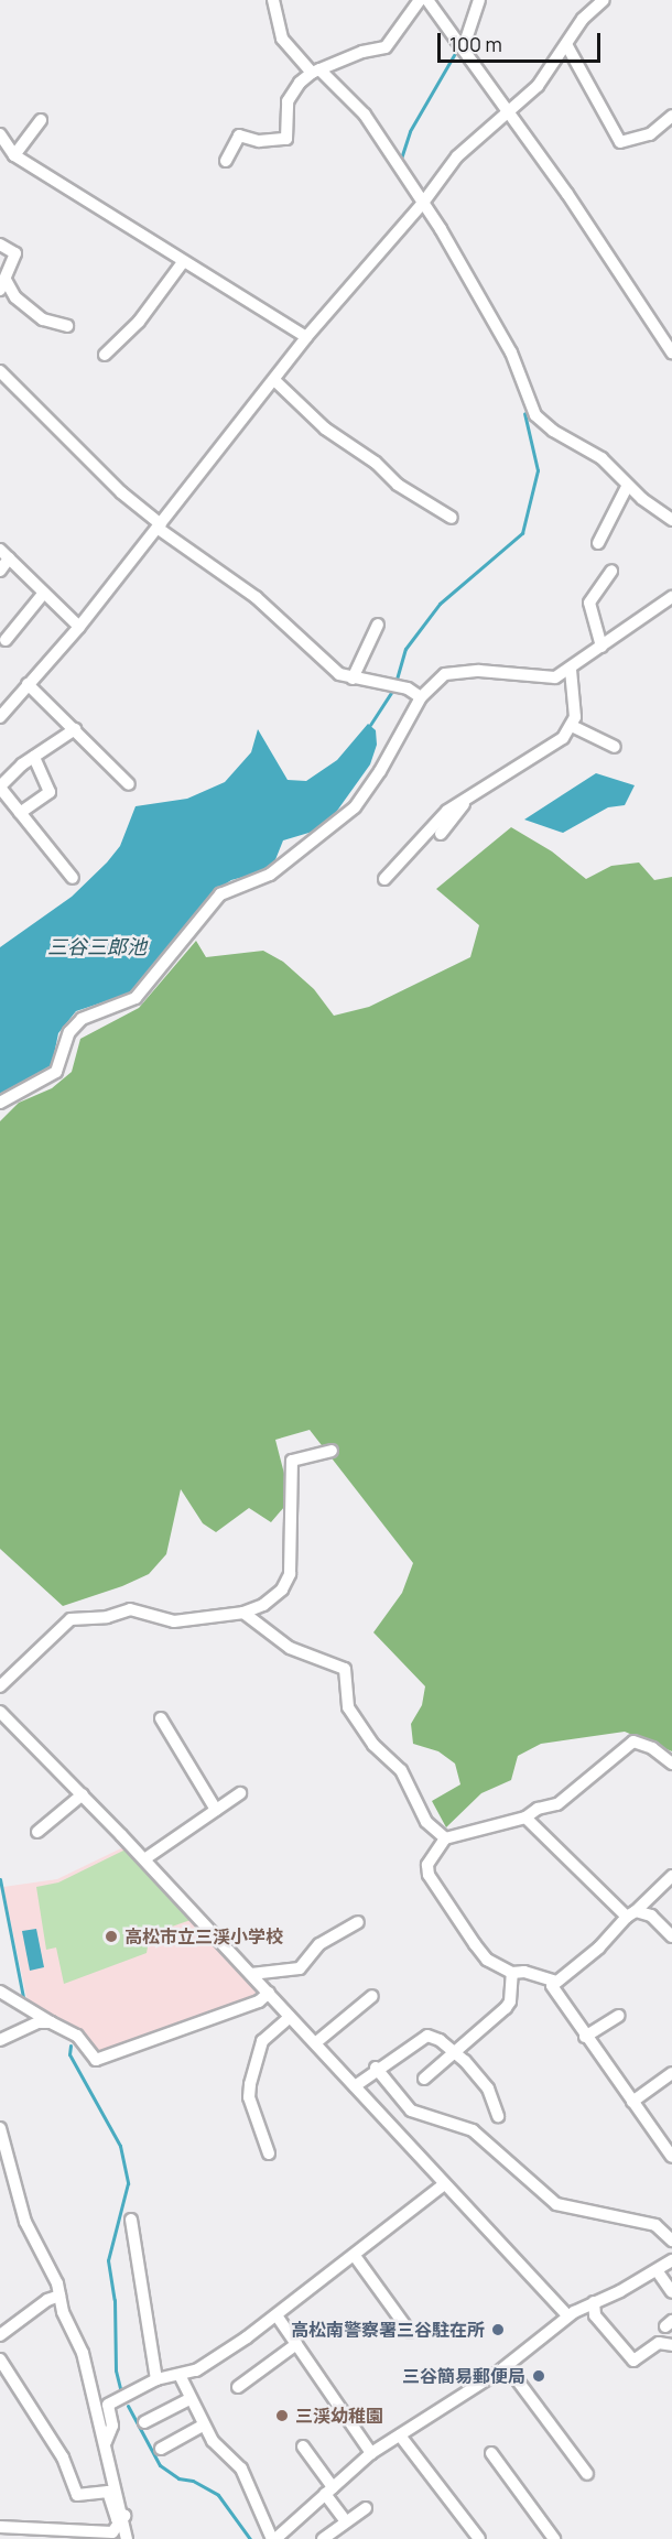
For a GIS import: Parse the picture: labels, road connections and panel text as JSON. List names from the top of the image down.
{
  "water": ["三谷三郎池"],
  "places": [
    "高松市立三渓小学校",
    "高松南警察署三谷駐在所",
    "三谷簡易郵便局",
    "三渓幼稚園"
  ],
  "scale_bar": "100 m"
}
